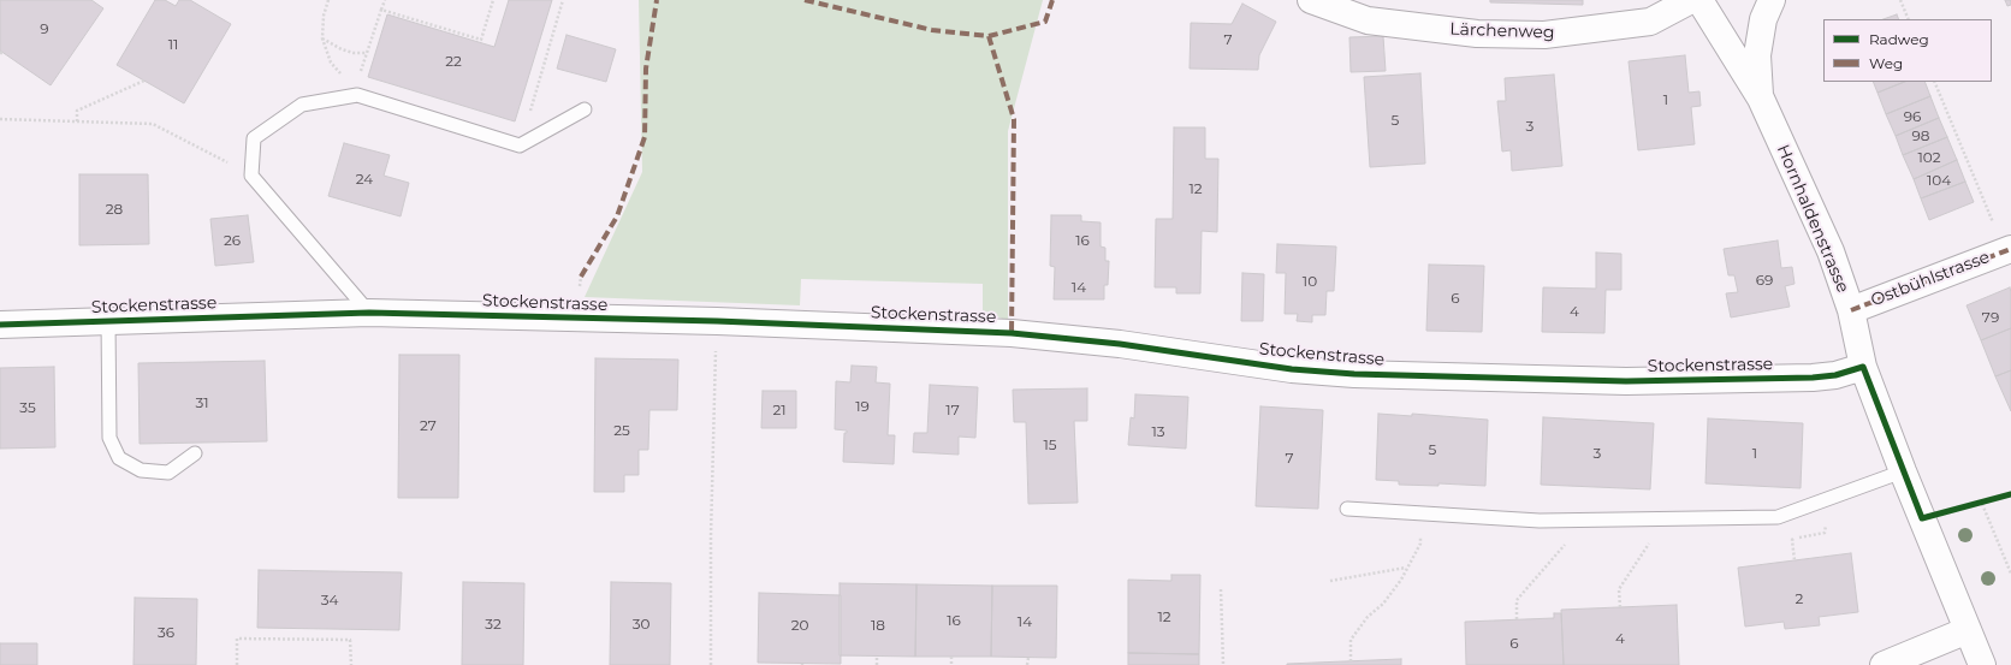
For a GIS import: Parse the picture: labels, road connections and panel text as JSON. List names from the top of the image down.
{
  "streets": {
    "street": [
      "Lärchenweg",
      "Hornhaldenstrasse",
      "Ostbühlstrasse",
      "Stockenstrasse"
    ]
  },
  "crossings": [
    ["Hornhaldenstrasse", "Ostbühlstrasse"],
    ["Hornhaldenstrasse", "Stockenstrasse"]
  ],
  "house_numbers": [
    "9",
    "7",
    "11",
    "22",
    "1",
    "96",
    "5",
    "3",
    "98",
    "102",
    "24",
    "104",
    "12",
    "28",
    "26",
    "16",
    "69",
    "10",
    "14",
    "6",
    "4",
    "79",
    "31",
    "19",
    "35",
    "21",
    "17",
    "27",
    "25",
    "13",
    "15",
    "5",
    "3",
    "1",
    "7",
    "2",
    "34",
    "12",
    "16",
    "14",
    "32",
    "30",
    "20",
    "18",
    "36",
    "4",
    "6"
  ],
  "legend": ["Radweg", "Weg"]
}
